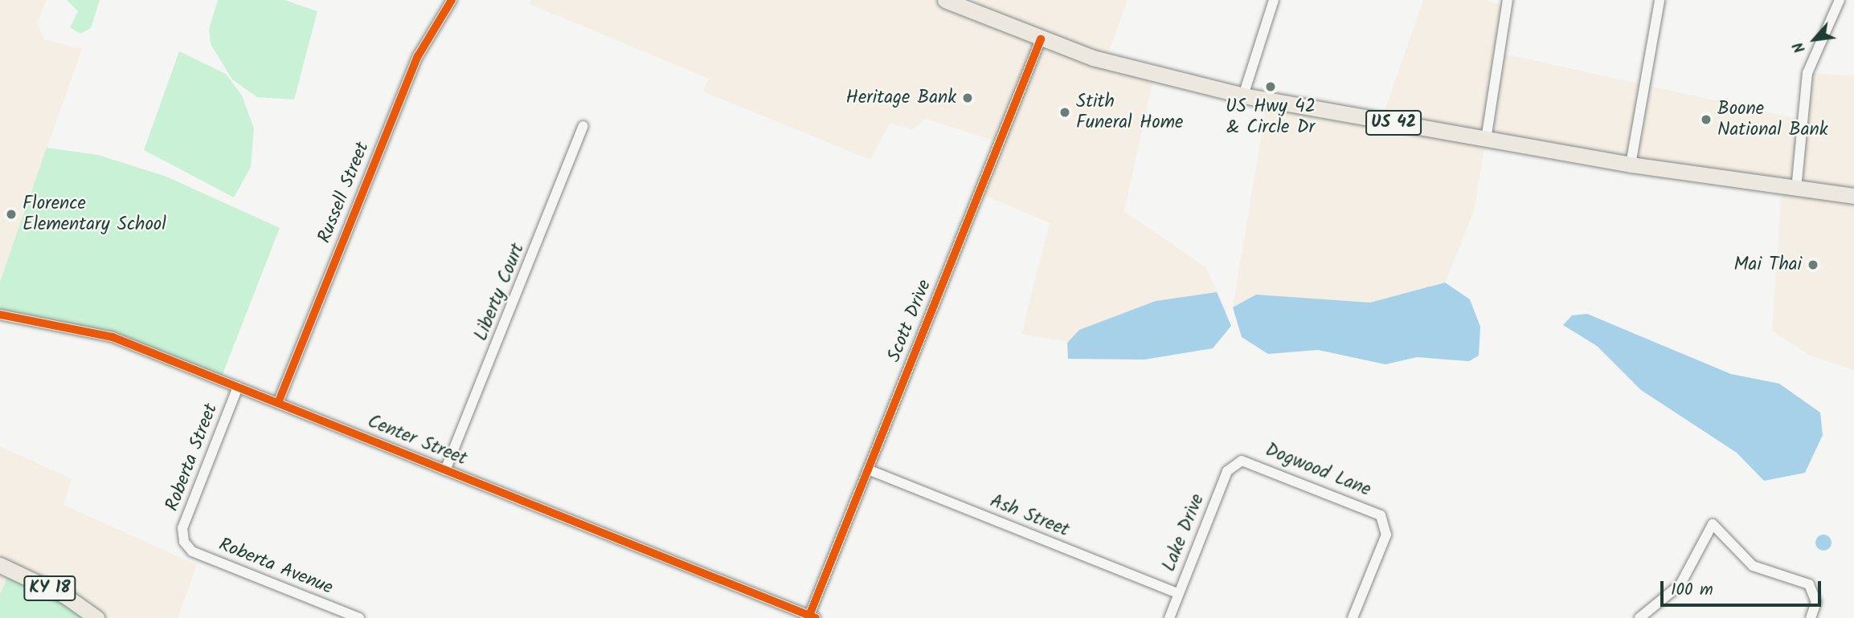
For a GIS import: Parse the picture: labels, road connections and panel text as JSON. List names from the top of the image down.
{
  "streets": {
    "main road": ["US 42", "KY 18"],
    "street": [
      "Russell Street",
      "Liberty Court",
      "Scott Drive",
      "Center Street",
      "Roberta Street",
      "Dogwood Lane",
      "Ash Street",
      "Lake Drive",
      "Roberta Avenue"
    ]
  },
  "crossings": [
    ["US 42", "Scott Drive"],
    ["Russell Street", "Center Street"],
    ["Liberty Court", "Center Street"],
    ["Scott Drive", "Center Street"],
    ["Scott Drive", "Ash Street"],
    ["Center Street", "Roberta Street"],
    ["Roberta Street", "Roberta Avenue"],
    ["Dogwood Lane", "Lake Drive"],
    ["Ash Street", "Lake Drive"]
  ],
  "places": [
    "US Hwy 42 & Circle Dr",
    "Heritage Bank",
    "Stith Funeral Home",
    "Boone National Bank",
    "Florence Elementary School",
    "Mai Thai"
  ],
  "scale_bar": "100 m",
  "north": "bottom left"
}
